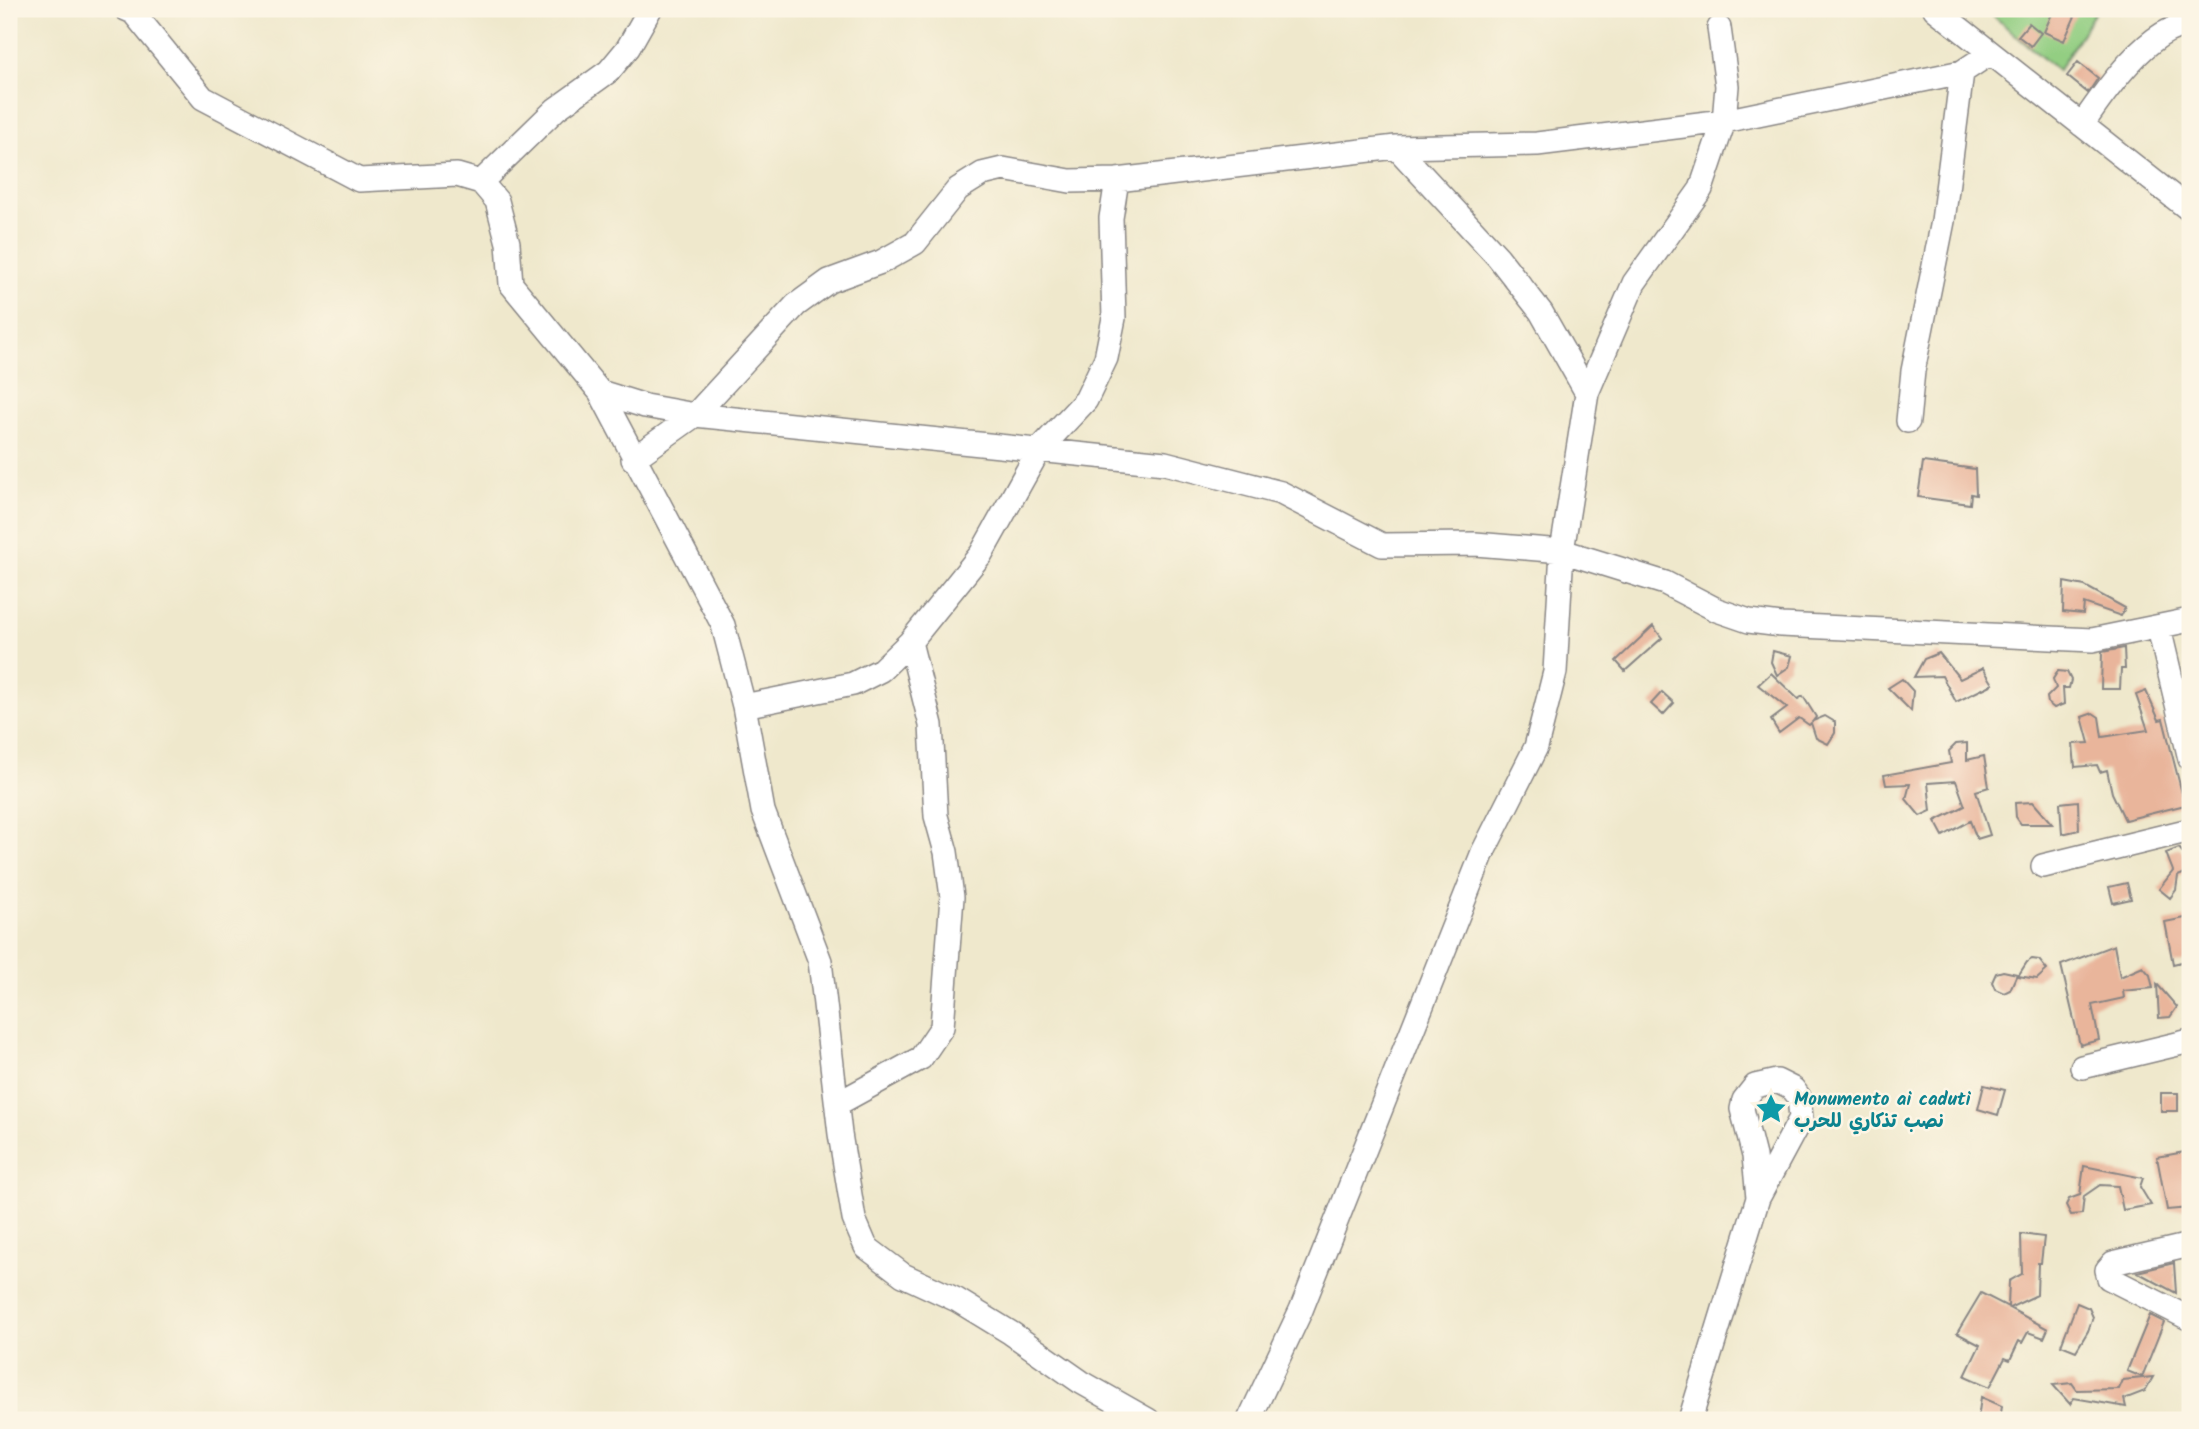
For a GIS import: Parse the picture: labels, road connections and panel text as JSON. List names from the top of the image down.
{
  "places": {
    "place": ["Monumento ai caduti نصب تذكاري للحرب"]
  }
}
